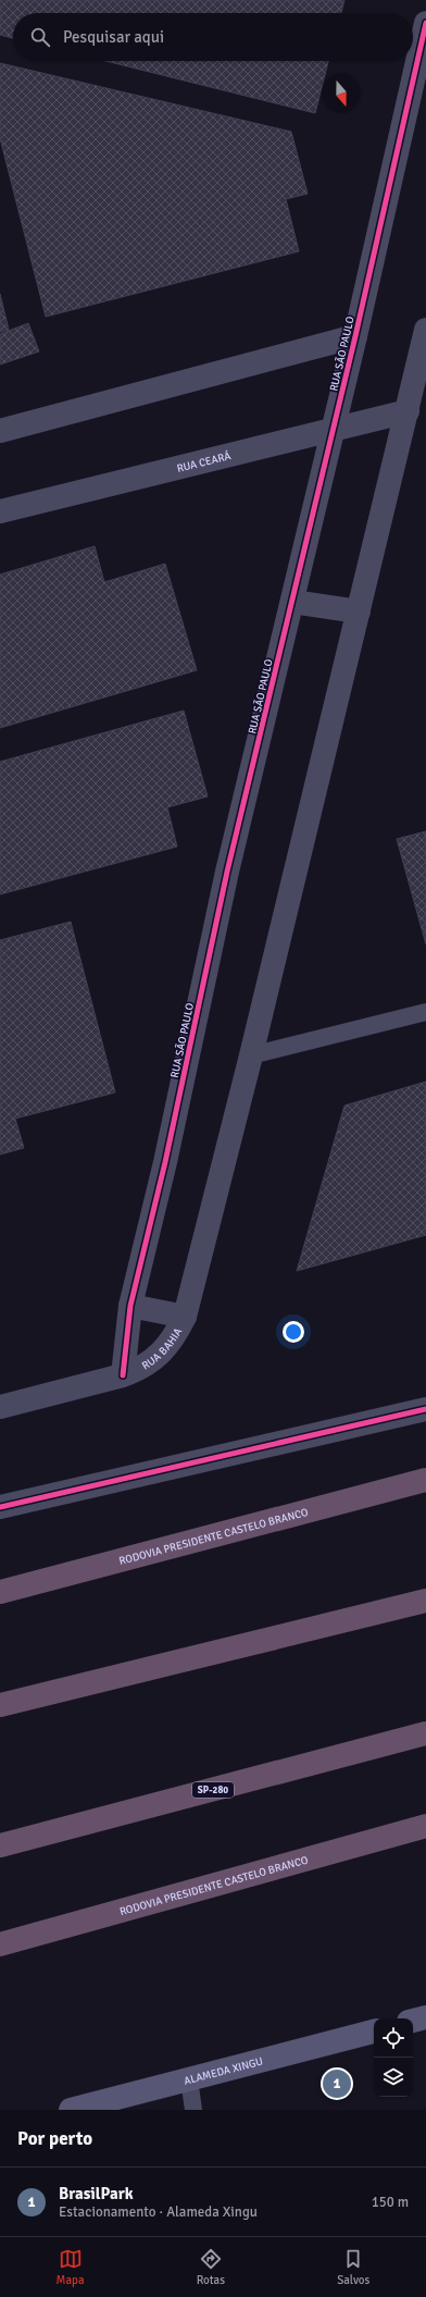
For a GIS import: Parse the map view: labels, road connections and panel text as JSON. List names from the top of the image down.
{
  "streets": {
    "highway": ["RODOVIA PRESIDENTE CASTELO BRANCO", "SP-280"],
    "main road": ["ALAMEDA XINGU"],
    "street": ["RUA SÃO PAULO", "RUA CEARÁ", "RUA BAHIA"]
  },
  "crossings": [
    ["RUA SÃO PAULO", "RUA CEARÁ"],
    ["RUA SÃO PAULO", "RUA BAHIA"]
  ],
  "north": "bottom",
  "page": {
    "search": "Pesquisar aqui",
    "pins": "1",
    "heading": "Por perto",
    "list": [
      {
        "mark": "1",
        "name": "BrasilPark",
        "note": "Estacionamento · Alameda Xingu",
        "value": "150 m"
      }
    ],
    "nav": ["Mapa", "Rotas", "Salvos"]
  }
}
